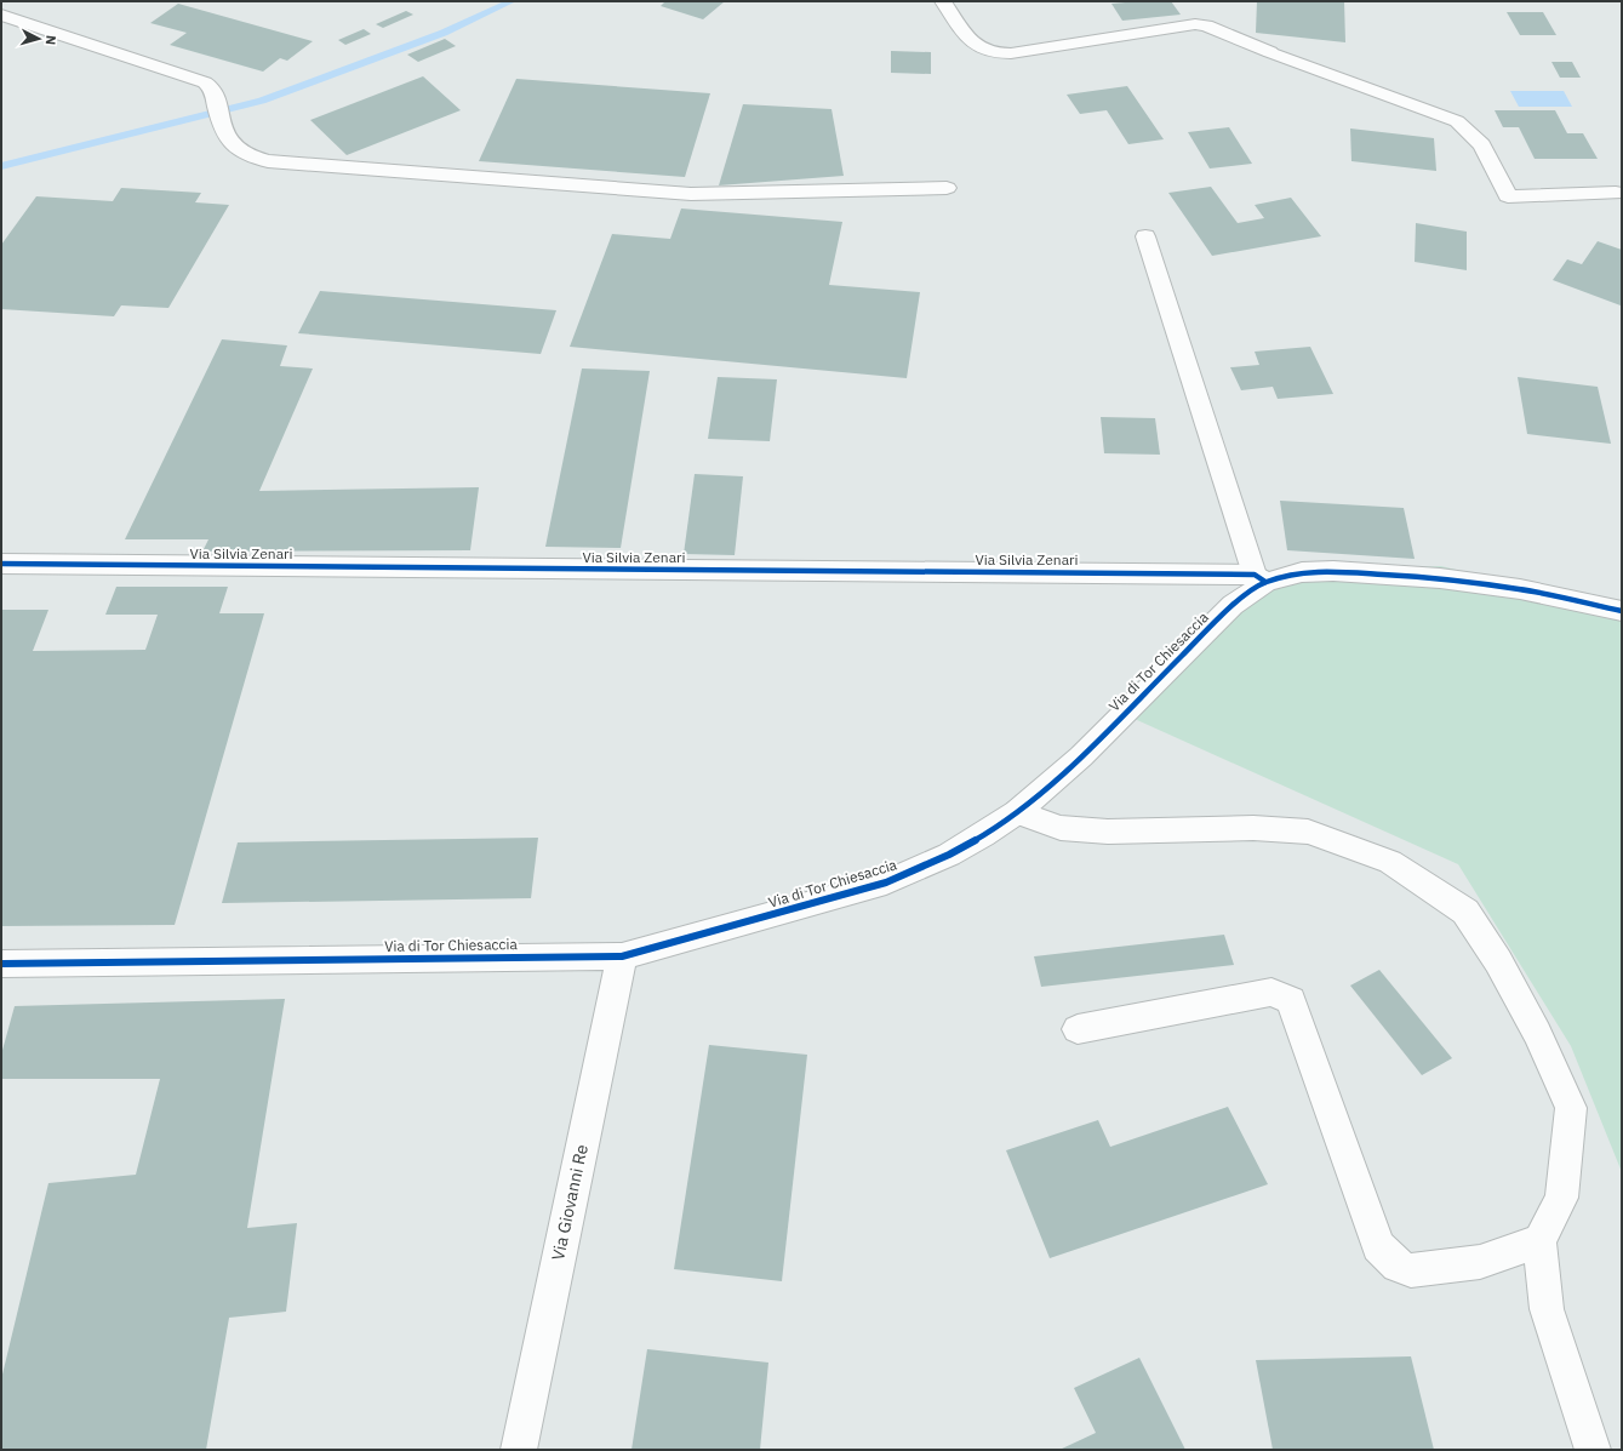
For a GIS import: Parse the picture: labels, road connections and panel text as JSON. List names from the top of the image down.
{
  "streets": {
    "street": ["Via Silvia Zenari", "Via di Tor Chiesaccia", "Via Giovanni Re"]
  },
  "crossings": [
    ["Via Silvia Zenari", "Via di Tor Chiesaccia"],
    ["Via di Tor Chiesaccia", "Via Giovanni Re"]
  ],
  "north": "right"
}
